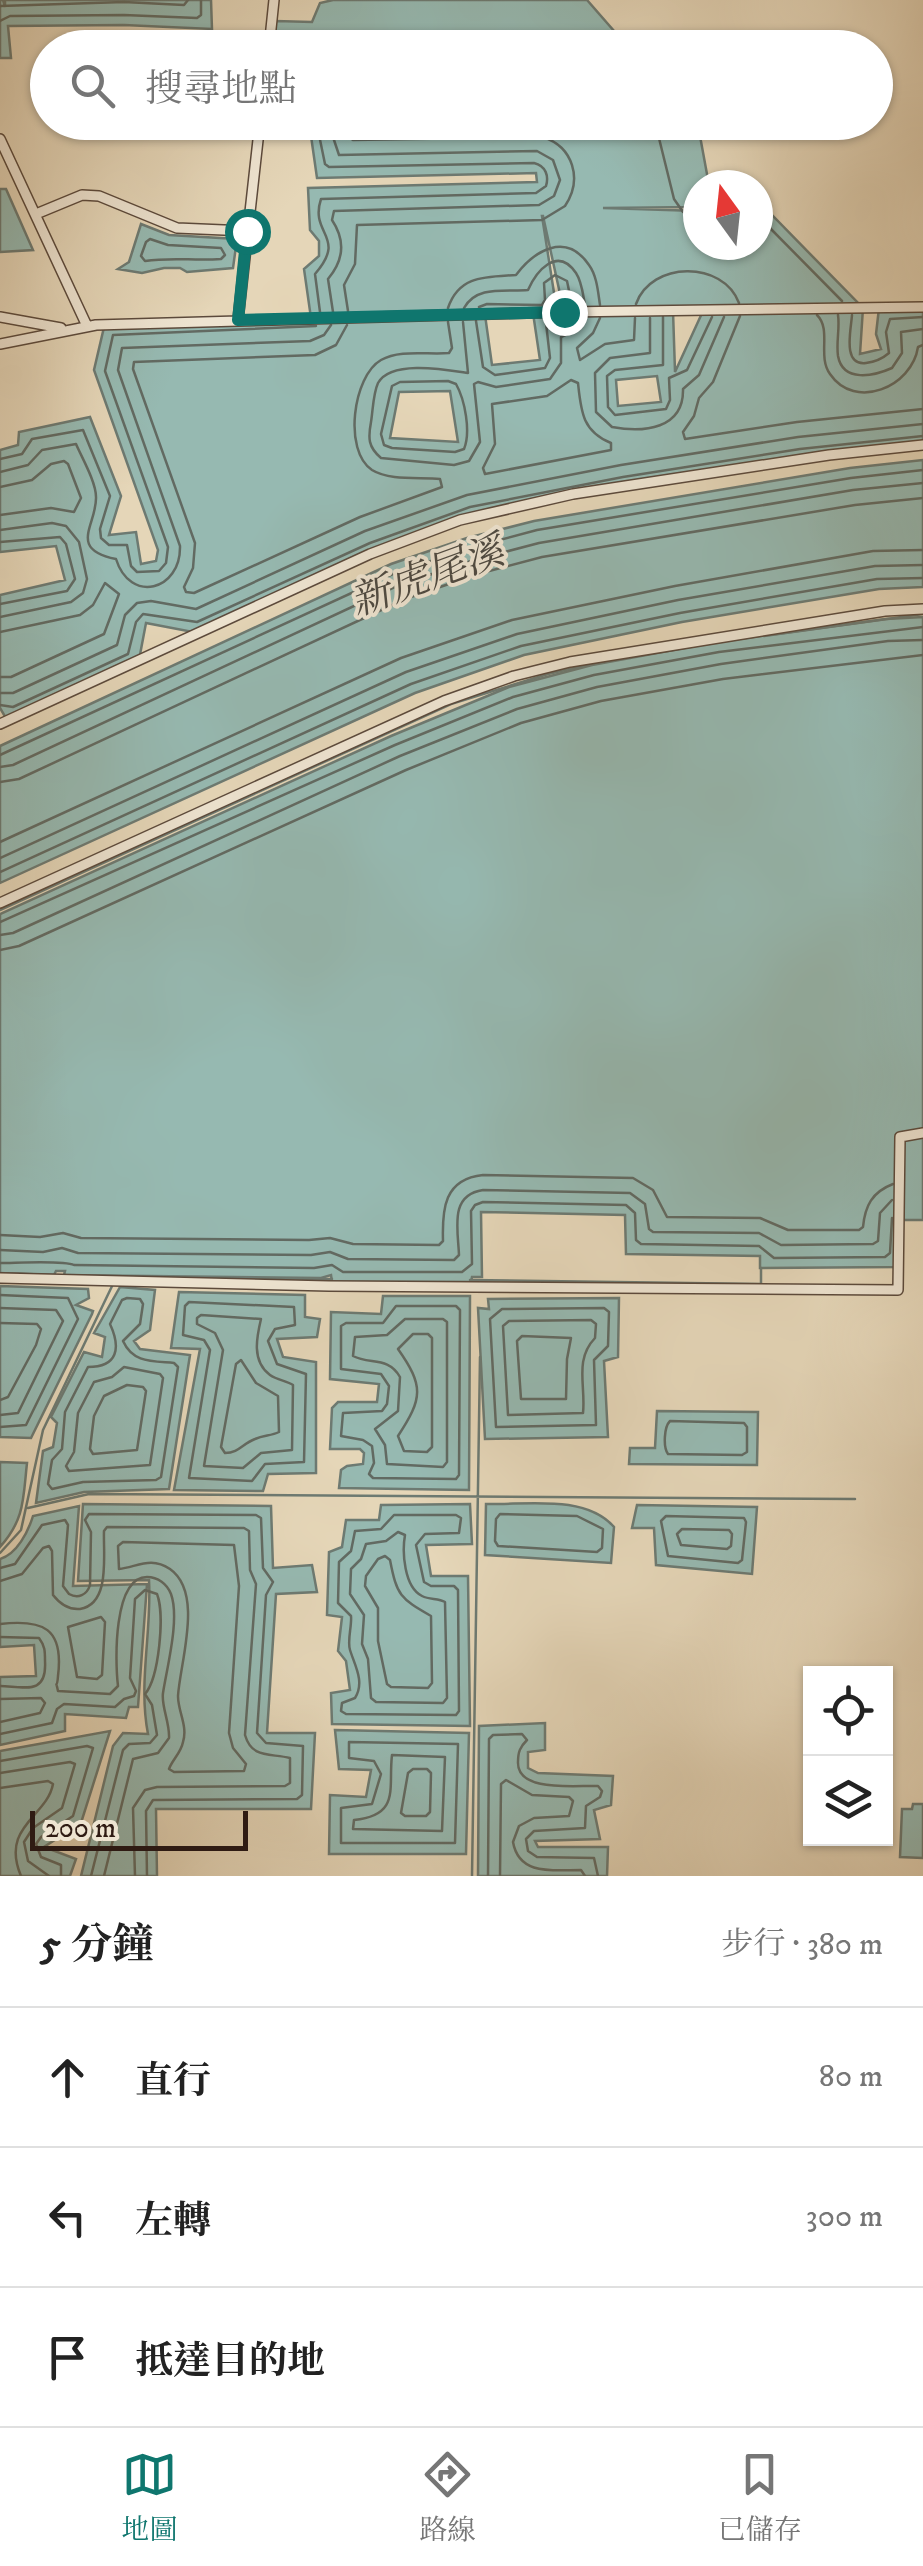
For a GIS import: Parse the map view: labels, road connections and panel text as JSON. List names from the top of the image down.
{
  "water": ["新虎尾溪"],
  "scale_bar": "200 m",
  "north": "top",
  "page": {
    "search": "搜尋地點",
    "scale": "200 m",
    "heading": ["5 分鐘", "步行 · 380 m"],
    "list": [
      ["直行", "80 m"],
      ["左轉", "300 m"],
      "抵達目的地"
    ],
    "nav": ["地圖", "路線", "已儲存"]
  }
}
